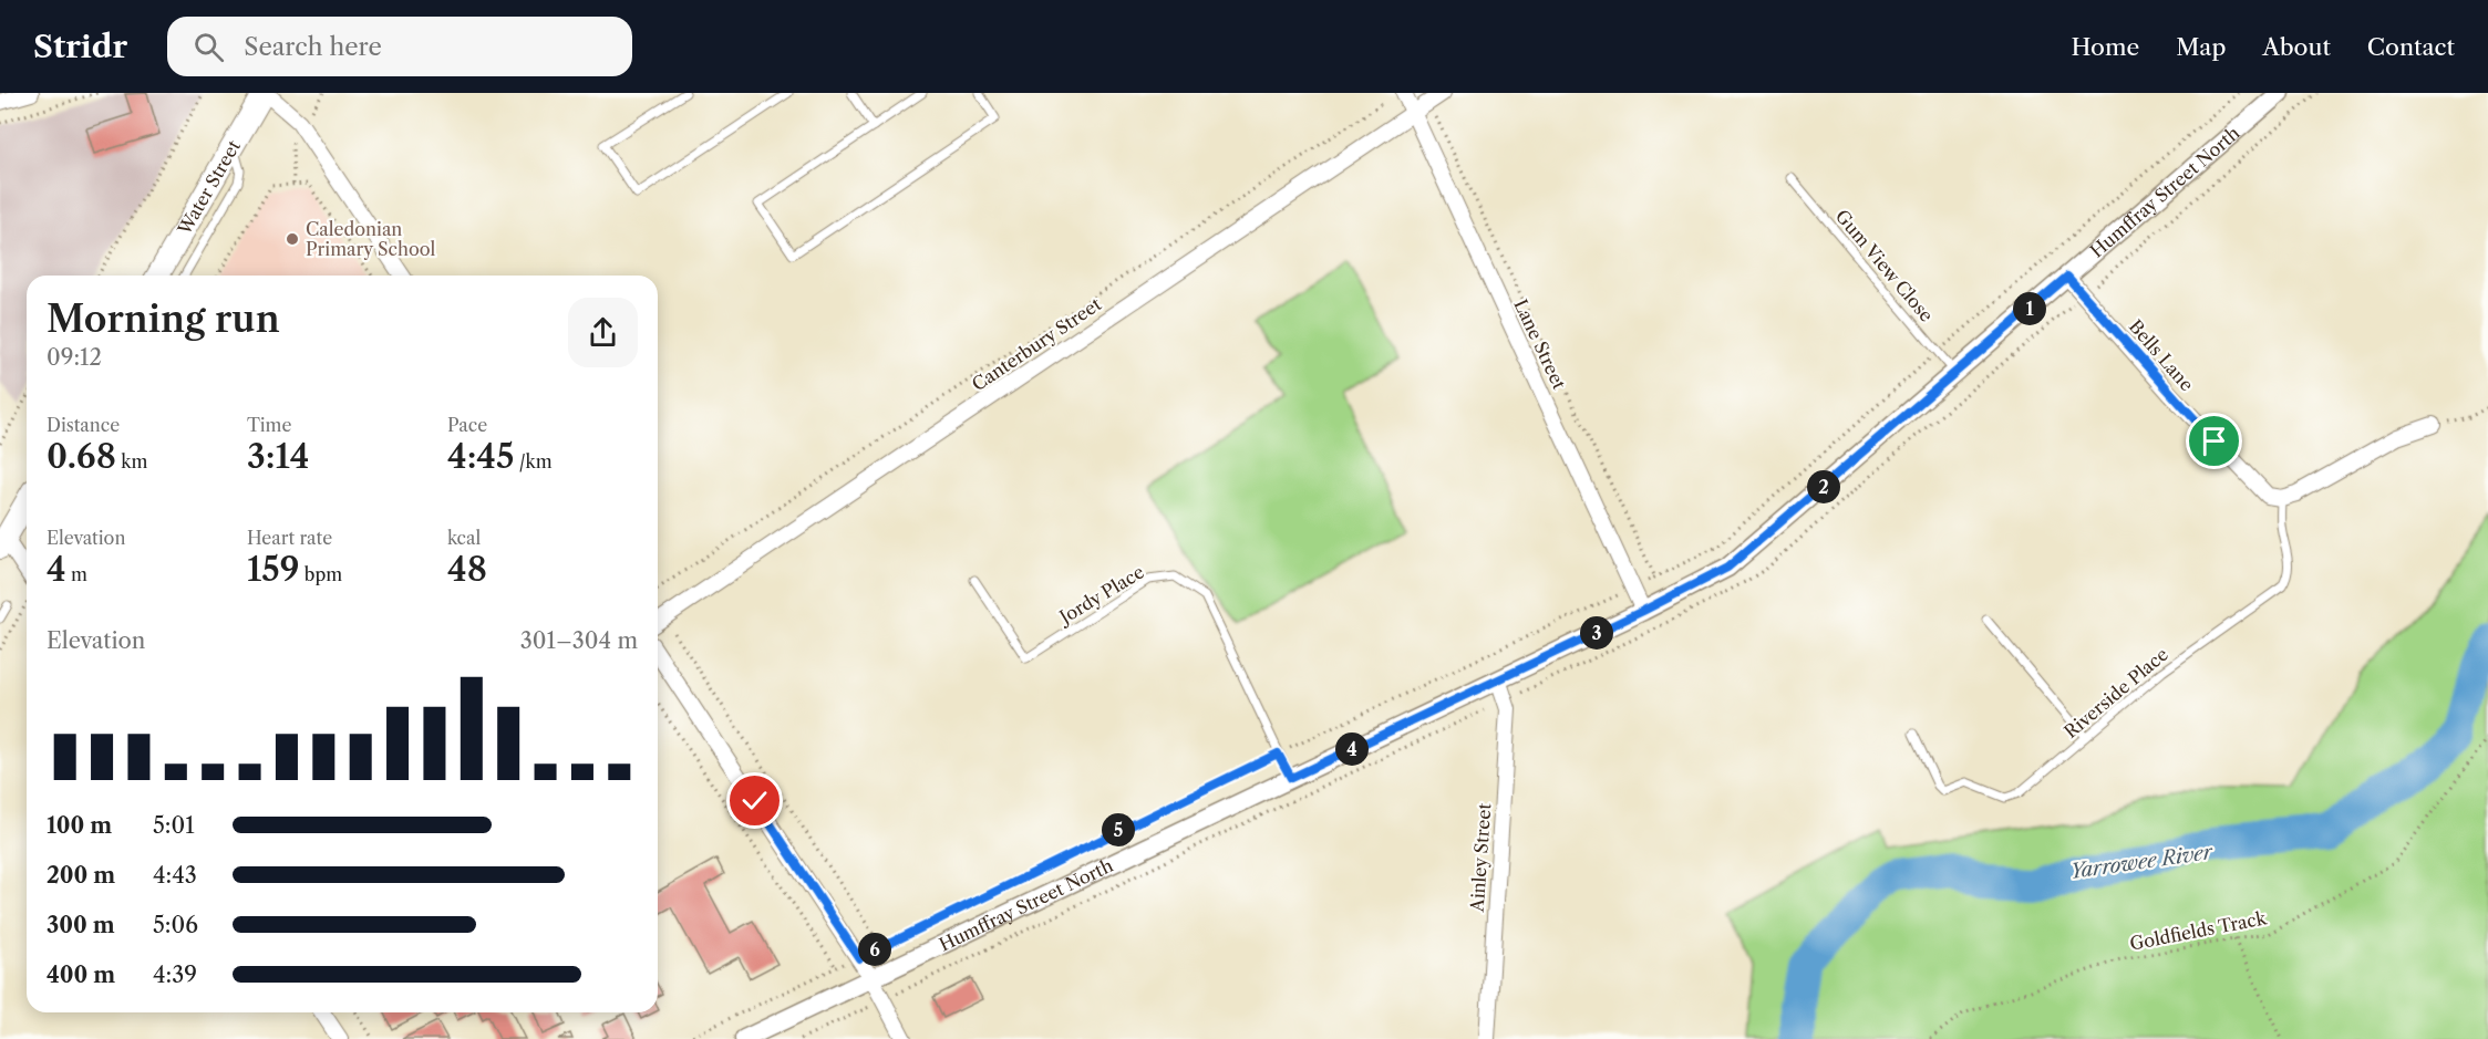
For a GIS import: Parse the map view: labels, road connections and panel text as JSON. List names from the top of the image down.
{
  "streets": {
    "main road": ["Water Street"],
    "street": [
      "Humffray Street North",
      "Canterbury Street",
      "Lane Street",
      "Bells Lane",
      "Ainley Street"
    ],
    "lane": ["Gum View Close", "Jordy Place", "Riverside Place"],
    "path": ["Goldfields Track"]
  },
  "crossings": [
    ["Humffray Street North", "Gum View Close"],
    ["Humffray Street North", "Lane Street"],
    ["Humffray Street North", "Bells Lane"],
    ["Humffray Street North", "Jordy Place"],
    ["Humffray Street North", "Ainley Street"],
    ["Canterbury Street", "Lane Street"],
    ["Bells Lane", "Riverside Place"]
  ],
  "water": ["Yarrowee River"],
  "places": ["Caledonian Primary School"],
  "page": {
    "header": "Stridr",
    "search": "Search here",
    "nav": [
      "Home",
      "Map",
      "About",
      "Contact"
    ],
    "heading": ["Morning run", "09:12"],
    "pins": [
      "1",
      "2",
      "3",
      "4",
      "5",
      "6"
    ],
    "stats": [
      ["Distance", "0.68 km"],
      ["Time", "3:14"],
      ["Pace", "4:45 /km"],
      ["Elevation", "4 m"],
      ["Heart rate", "159 bpm"],
      ["kcal", "48"]
    ],
    "chart": ["Elevation", "301–304 m"],
    "list": [
      {
        "name": "100 m",
        "note": "5:01"
      },
      {
        "name": "200 m",
        "note": "4:43"
      },
      {
        "name": "300 m",
        "note": "5:06"
      },
      {
        "name": "400 m",
        "note": "4:39"
      }
    ]
  }
}
